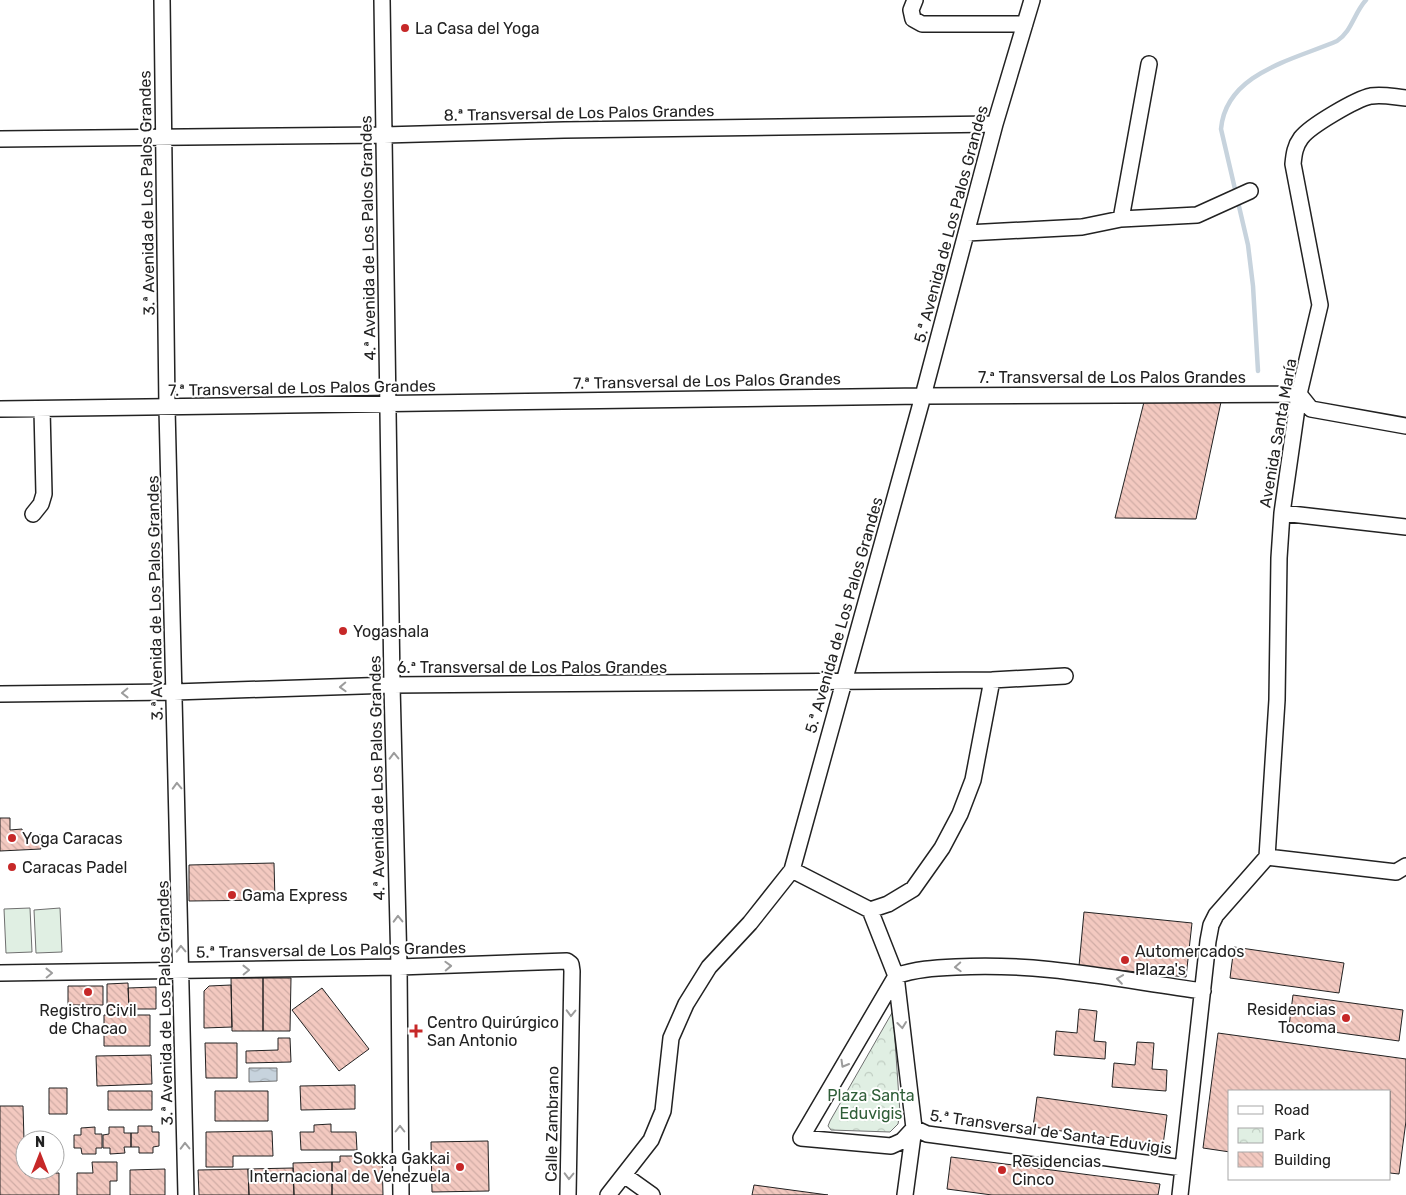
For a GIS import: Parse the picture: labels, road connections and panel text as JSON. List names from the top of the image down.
{
  "streets": {
    "street": [
      "8.ª Transversal de Los Palos Grandes",
      "3.ª Avenida de Los Palos Grandes",
      "5.ª Avenida de Los Palos Grandes",
      "4.ª Avenida de Los Palos Grandes",
      "7.ª Transversal de Los Palos Grandes",
      "Avenida Santa María",
      "6.ª Transversal de Los Palos Grandes",
      "5.ª Transversal de Los Palos Grandes",
      "Calle Zambrano",
      "5.ª Transversal de Santa Eduvigis"
    ]
  },
  "crossings": [
    ["8.ª Transversal de Los Palos Grandes", "3.ª Avenida de Los Palos Grandes"],
    ["8.ª Transversal de Los Palos Grandes", "5.ª Avenida de Los Palos Grandes"],
    ["8.ª Transversal de Los Palos Grandes", "4.ª Avenida de Los Palos Grandes"],
    ["3.ª Avenida de Los Palos Grandes", "7.ª Transversal de Los Palos Grandes"],
    ["3.ª Avenida de Los Palos Grandes", "6.ª Transversal de Los Palos Grandes"],
    ["3.ª Avenida de Los Palos Grandes", "5.ª Transversal de Los Palos Grandes"],
    ["5.ª Avenida de Los Palos Grandes", "7.ª Transversal de Los Palos Grandes"],
    ["5.ª Avenida de Los Palos Grandes", "6.ª Transversal de Los Palos Grandes"],
    ["4.ª Avenida de Los Palos Grandes", "7.ª Transversal de Los Palos Grandes"],
    ["4.ª Avenida de Los Palos Grandes", "6.ª Transversal de Los Palos Grandes"],
    ["4.ª Avenida de Los Palos Grandes", "5.ª Transversal de Los Palos Grandes"],
    ["7.ª Transversal de Los Palos Grandes", "Avenida Santa María"],
    ["5.ª Transversal de Los Palos Grandes", "Calle Zambrano"]
  ],
  "one_way": [
    "3.ª Avenida de Los Palos Grandes",
    "4.ª Avenida de Los Palos Grandes",
    "6.ª Transversal de Los Palos Grandes",
    "5.ª Transversal de Los Palos Grandes",
    "Calle Zambrano"
  ],
  "parks": ["Plaza Santa Eduvigis"],
  "places": {
    "other": [
      "La Casa del Yoga",
      "Yogashala",
      "Yoga Caracas",
      "Caracas Padel",
      "Gama Express",
      "Automercados Plaza's",
      "Registro Civil de Chacao",
      "Residencias Tocoma",
      "Sokka Gakkai Internacional de Venezuela",
      "Residencias Cinco"
    ],
    "health": ["Centro Quirúrgico San Antonio"]
  },
  "legend": ["Road", "Park", "Building"],
  "north": "top"
}
